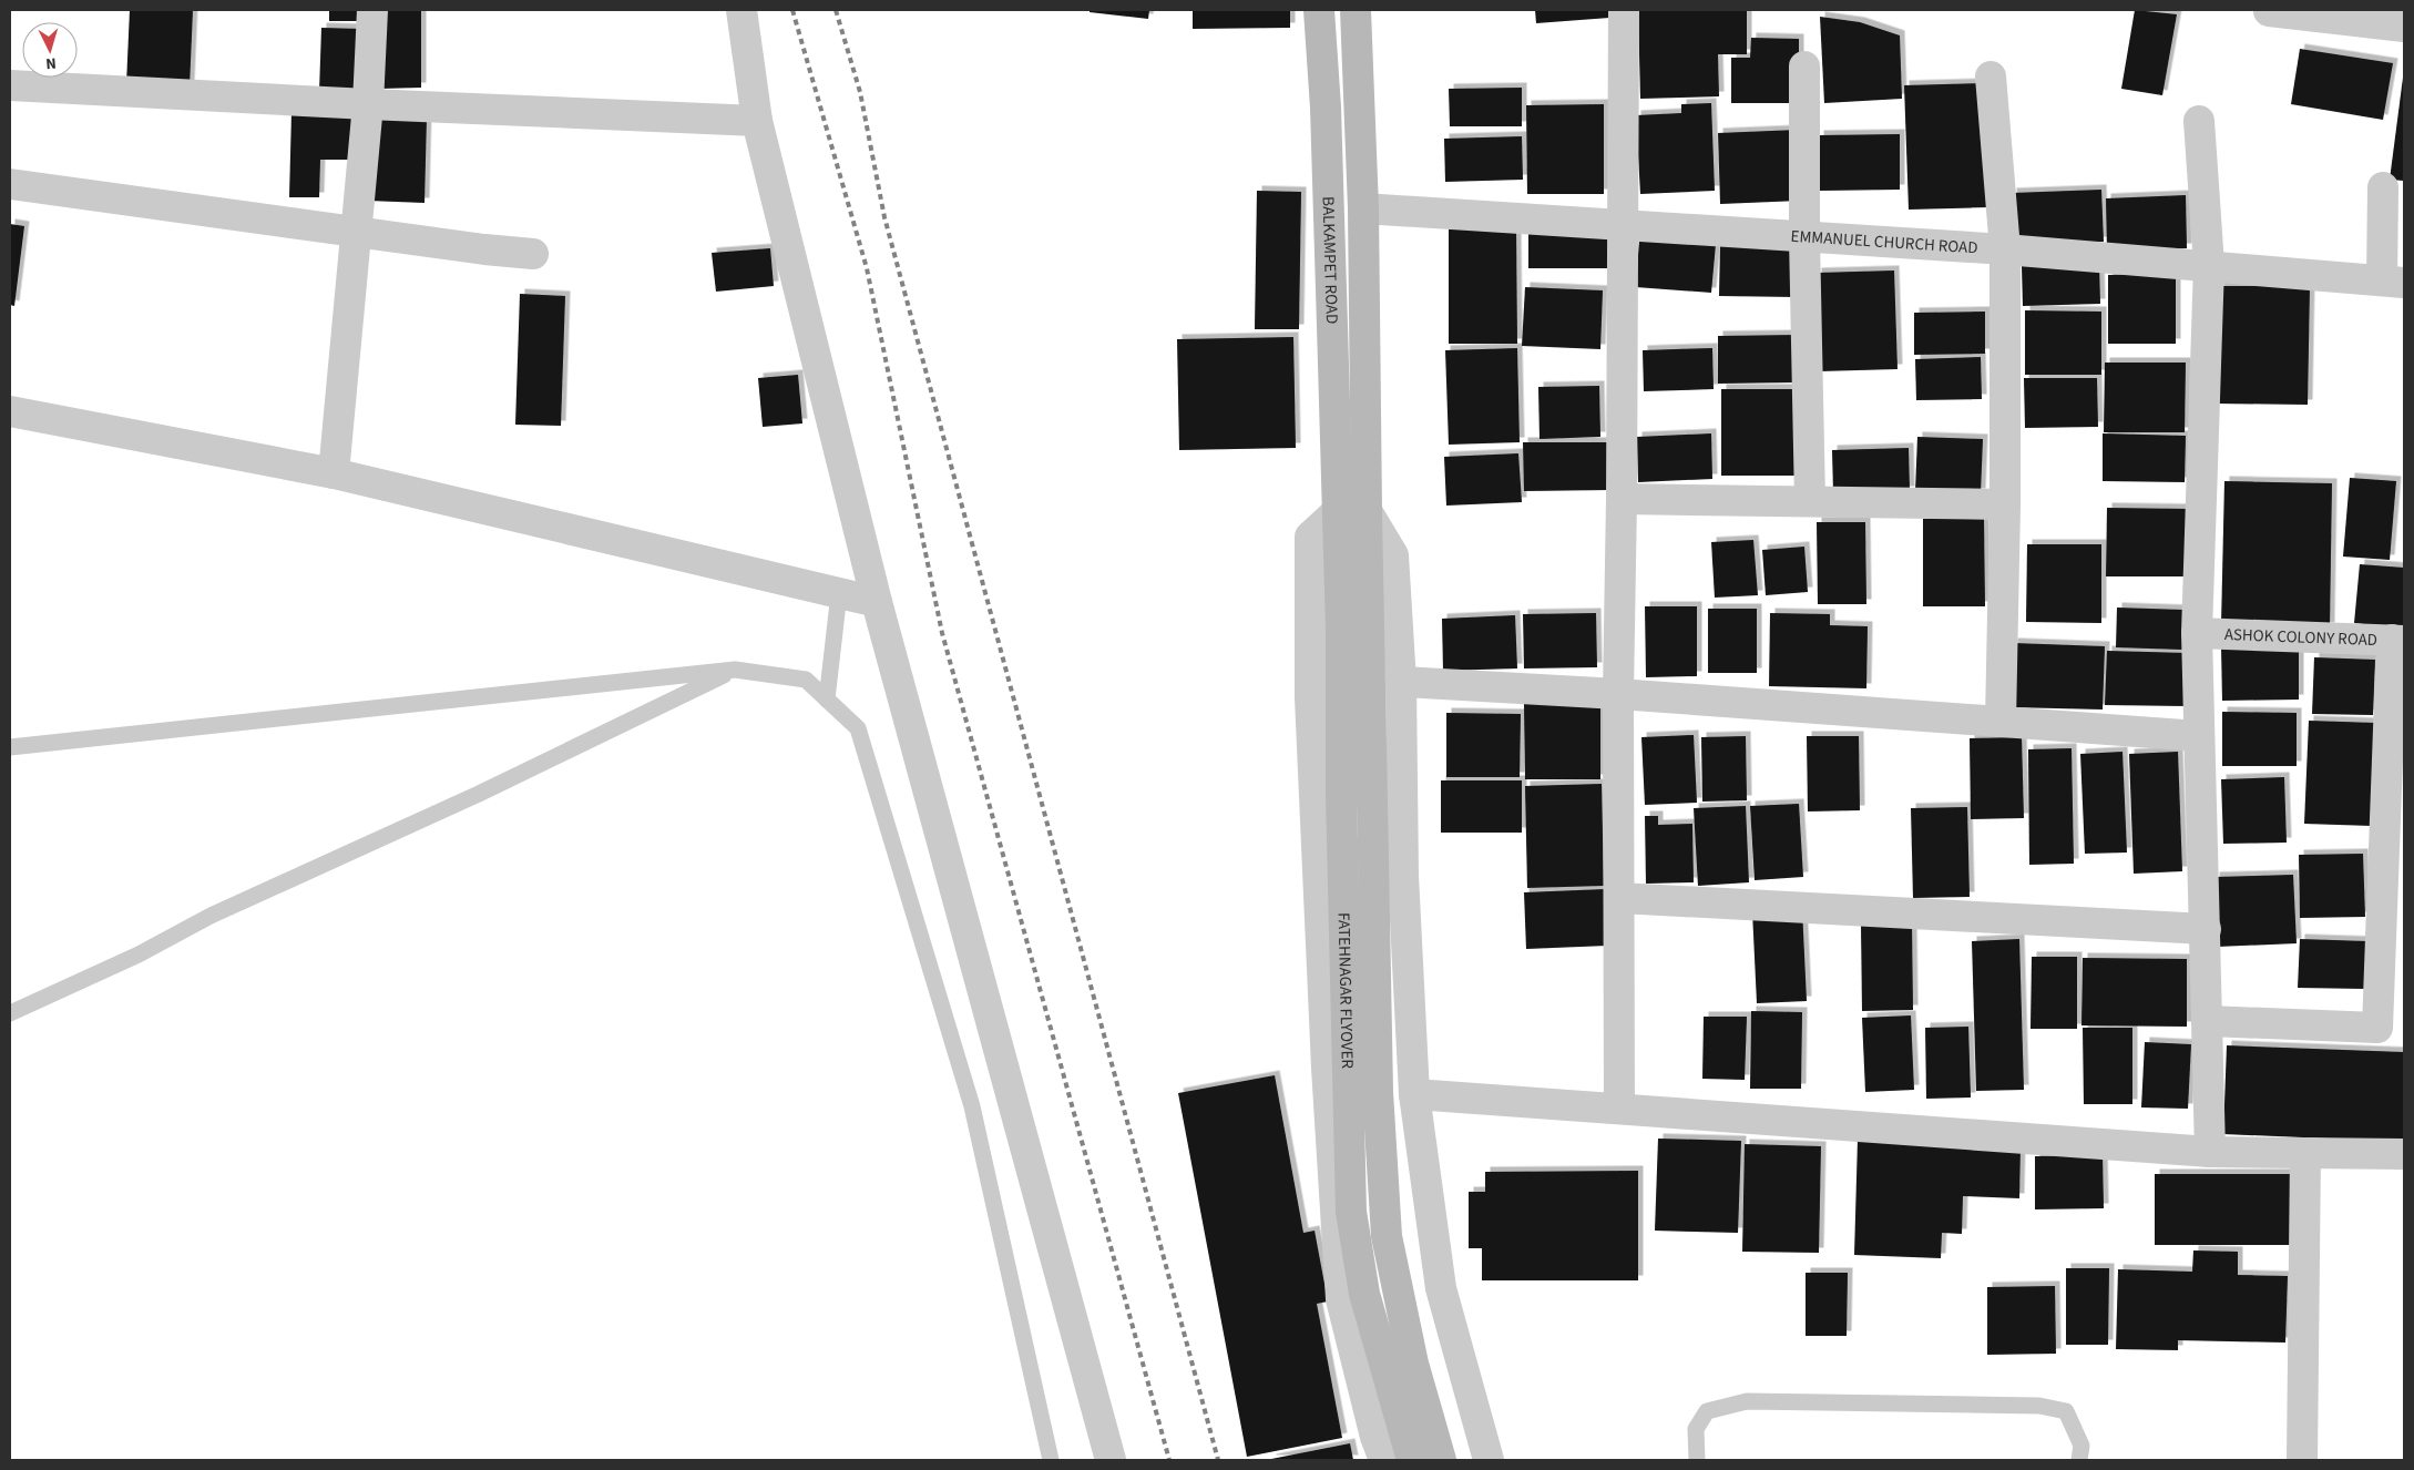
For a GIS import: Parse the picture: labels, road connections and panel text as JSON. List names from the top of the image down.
{
  "streets": {
    "main road": ["BALKAMPET ROAD", "FATEHNAGAR FLYOVER"],
    "street": ["EMMANUEL CHURCH ROAD", "ASHOK COLONY ROAD"]
  },
  "crossings": [
    ["EMMANUEL CHURCH ROAD", "BALKAMPET ROAD"],
    ["BALKAMPET ROAD", "FATEHNAGAR FLYOVER"]
  ],
  "north": "bottom"
}
